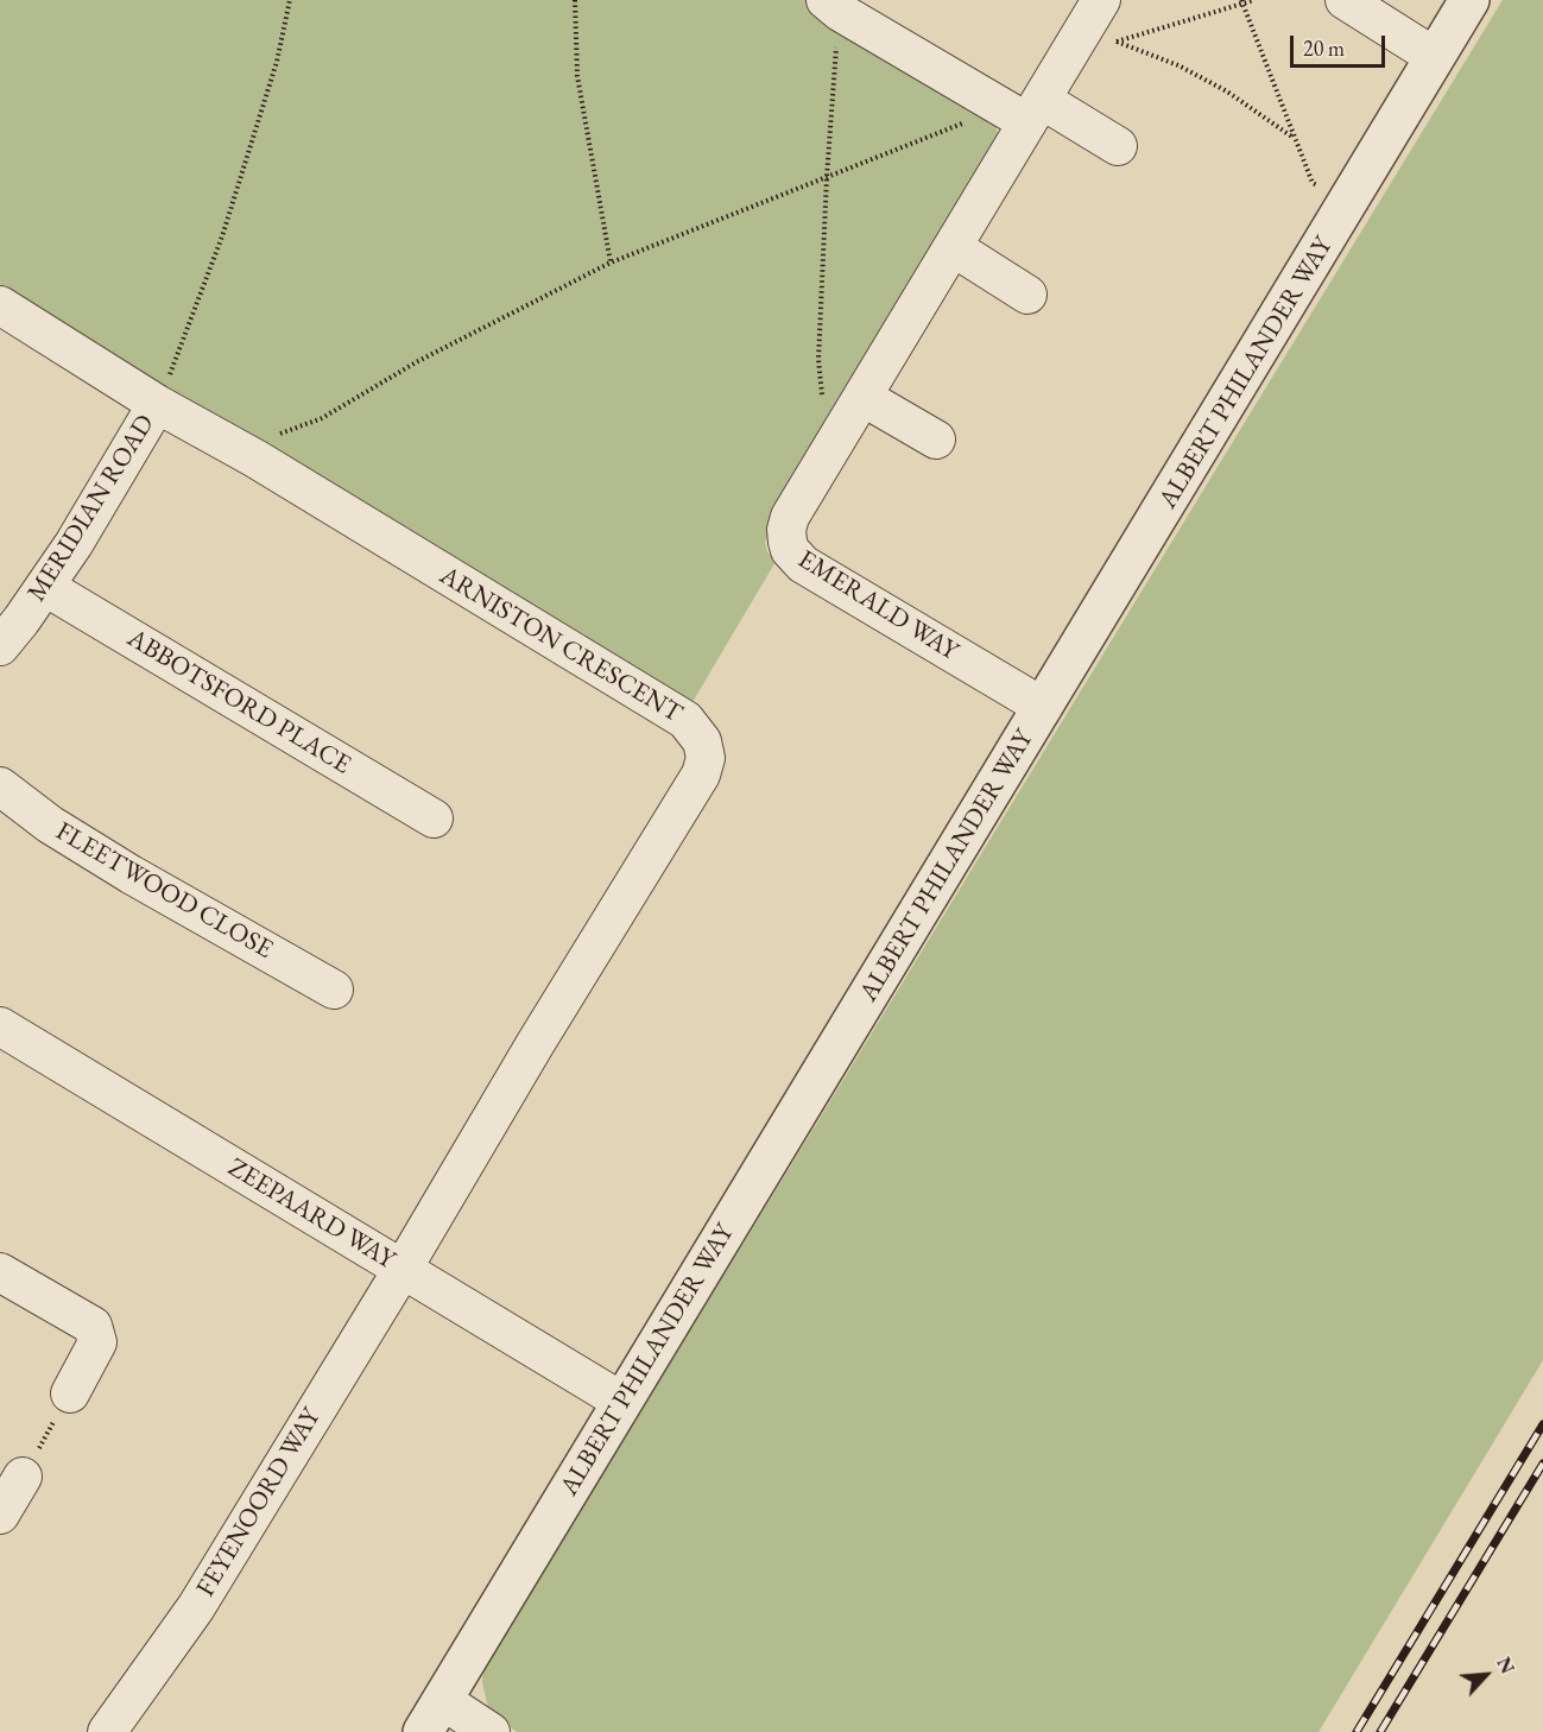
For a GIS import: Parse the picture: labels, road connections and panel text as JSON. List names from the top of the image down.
{
  "streets": {
    "street": [
      "ALBERT PHILANDER WAY",
      "MERIDIAN ROAD",
      "EMERALD WAY",
      "ARNISTON CRESCENT",
      "ABBOTSFORD PLACE",
      "FLEETWOOD CLOSE",
      "ZEEPAARD WAY",
      "FEYENOORD WAY"
    ]
  },
  "crossings": [
    ["ALBERT PHILANDER WAY", "EMERALD WAY"],
    ["ALBERT PHILANDER WAY", "ZEEPAARD WAY"],
    ["MERIDIAN ROAD", "ARNISTON CRESCENT"],
    ["MERIDIAN ROAD", "ABBOTSFORD PLACE"],
    ["ARNISTON CRESCENT", "ZEEPAARD WAY"],
    ["ARNISTON CRESCENT", "FEYENOORD WAY"],
    ["ZEEPAARD WAY", "FEYENOORD WAY"]
  ],
  "scale_bar": "20 m",
  "north": "top right"
}
